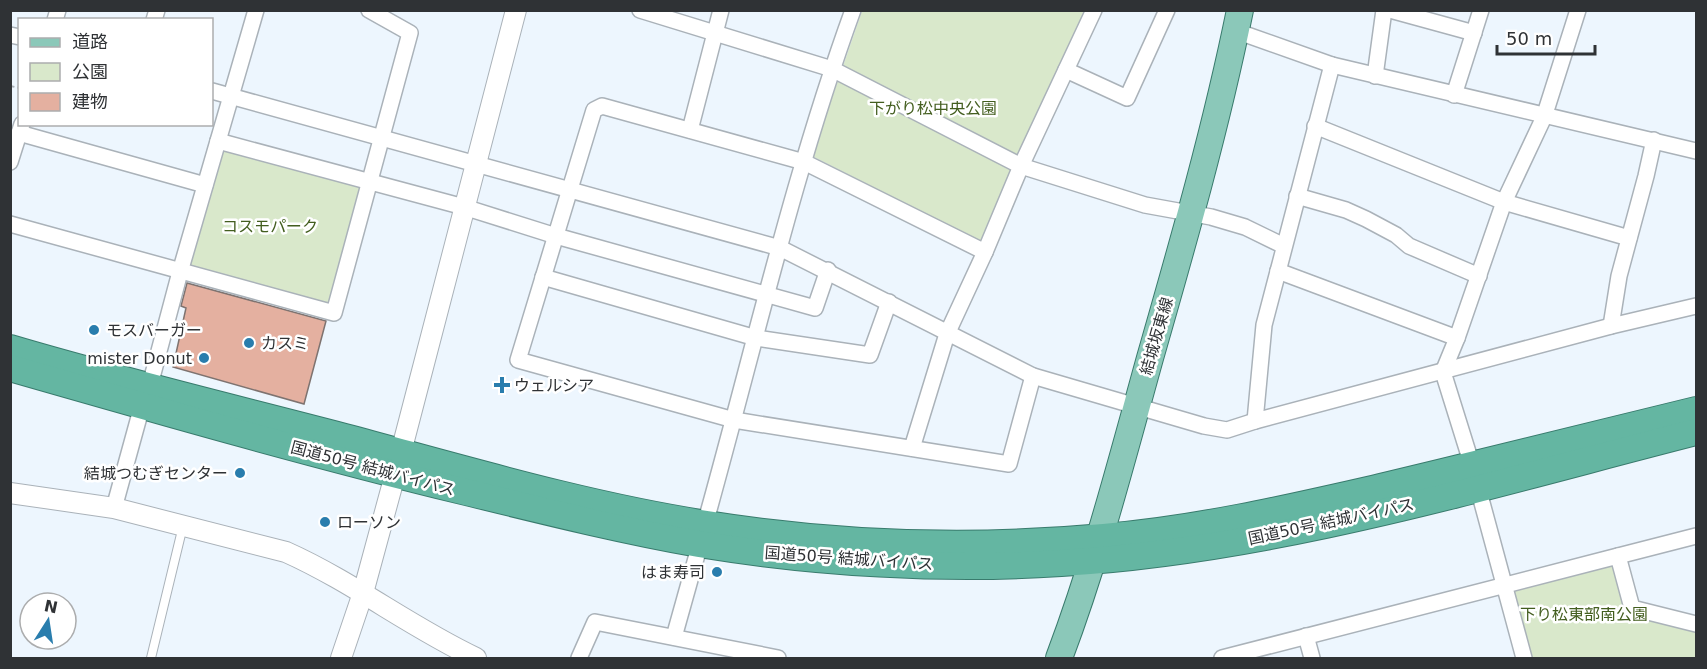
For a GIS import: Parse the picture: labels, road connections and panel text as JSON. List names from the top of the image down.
{
  "streets": {
    "highway": ["国道50号 結城バイパス"],
    "main road": ["結城坂東線"]
  },
  "crossings": [
    ["結城坂東線", "国道50号 結城バイパス"]
  ],
  "parks": ["下がり松中央公園", "コスモパーク", "下り松東部南公園"],
  "places": {
    "other": [
      "モスバーガー",
      "カスミ",
      "mister Donut",
      "結城つむぎセンター",
      "ローソン",
      "はま寿司"
    ],
    "health": ["ウェルシア"]
  },
  "legend": ["道路", "公園", "建物"],
  "scale_bar": "50 m",
  "north": "top"
}
